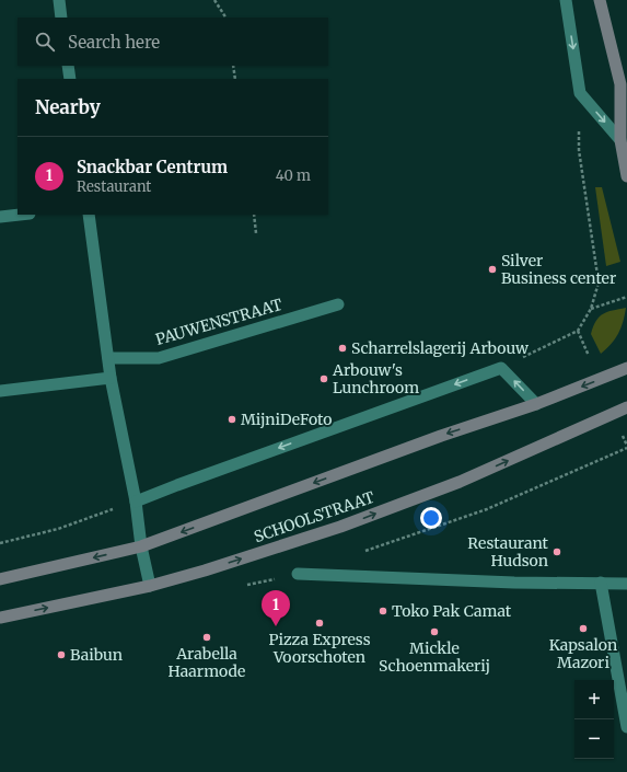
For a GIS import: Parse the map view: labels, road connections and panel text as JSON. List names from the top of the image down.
{
  "streets": {
    "main road": ["SCHOOLSTRAAT"],
    "street": ["PAUWENSTRAAT"]
  },
  "places": [
    "Silver Business center",
    "Scharrelslagerij Arbouw",
    "Arbouw's Lunchroom",
    "MijniDeFoto",
    "Restaurant Hudson",
    "Toko Pak Camat",
    "Pizza Express Voorschoten",
    "Kapsalon Mazori",
    "Mickle Schoenmakerij",
    "Arabella Haarmode",
    "Baibun"
  ],
  "page": {
    "search": "Search here",
    "heading": "Nearby",
    "list": [
      {
        "mark": "1",
        "name": "Snackbar Centrum",
        "note": "Restaurant",
        "value": "40 m"
      }
    ],
    "pins": "1",
    "map_buttons": ["+", "−"]
  }
}
